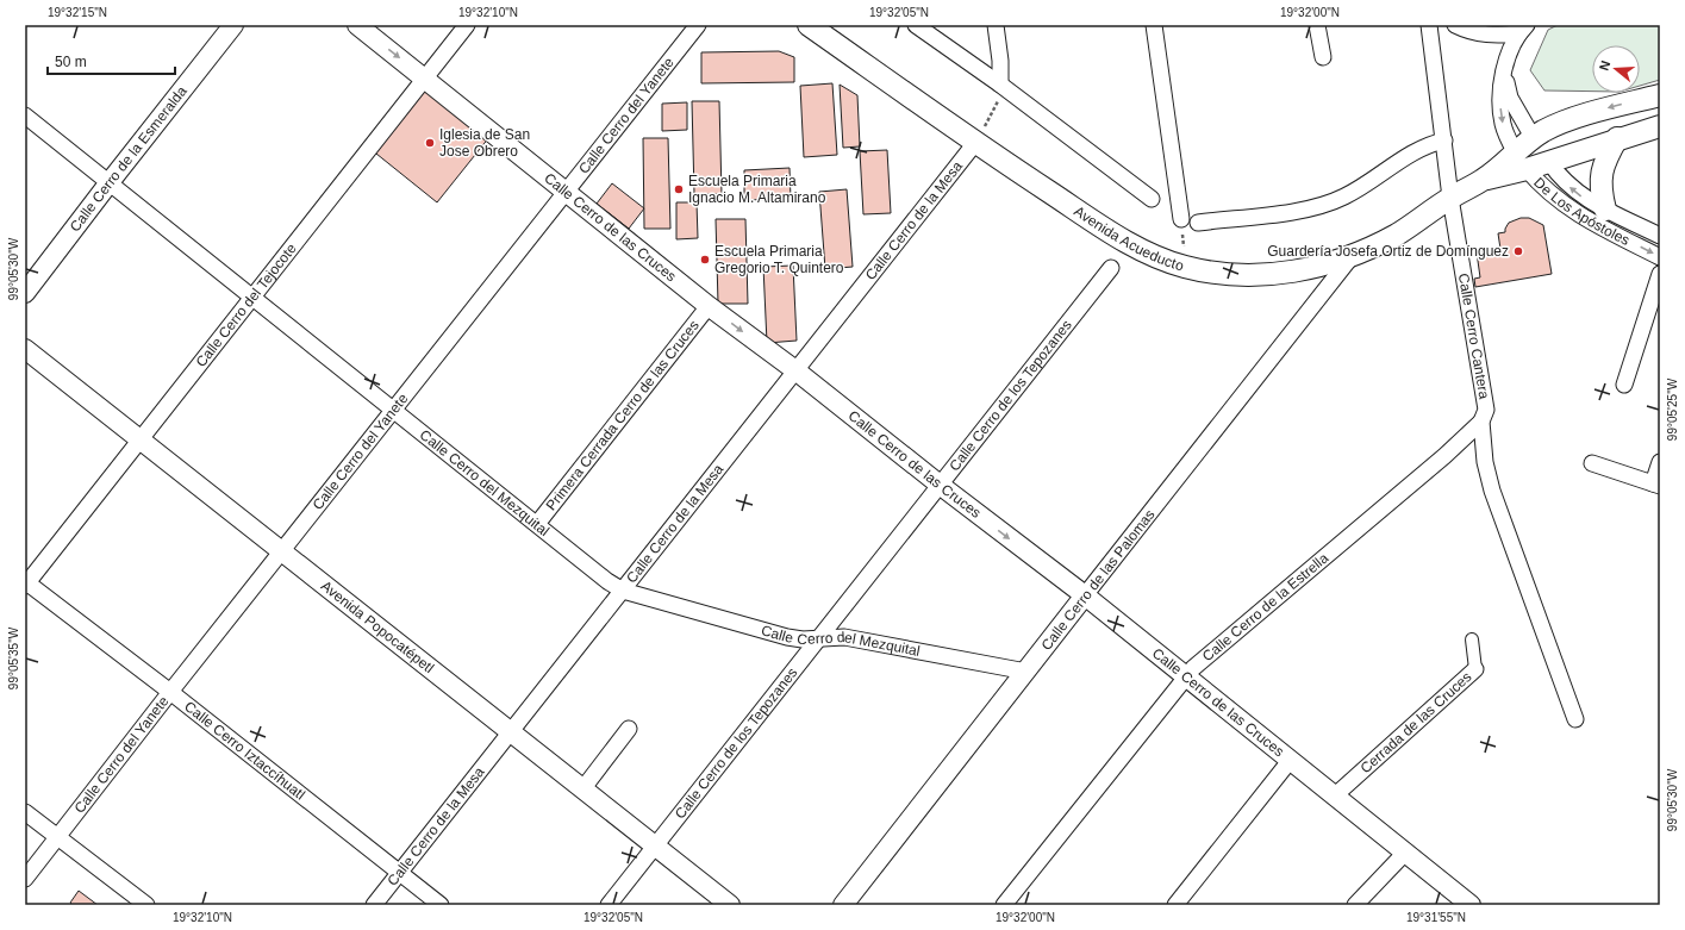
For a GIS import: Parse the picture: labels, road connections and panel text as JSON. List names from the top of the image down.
{
  "streets": {
    "main road": ["De Los Apóstoles", "Avenida Acueducto"],
    "street": [
      "Calle Cerro del Yanete",
      "Calle Cerro de la Esmeralda",
      "Calle Cerro de la Mesa",
      "Calle Cerro de las Cruces",
      "Calle Cerro del Tejocote",
      "Calle Cerro Cantera",
      "Calle Cerro de los Tepozanes",
      "Primera Cerrada Cerro de las Cruces",
      "Calle Cerro del Mezquital",
      "Calle Cerro de las Palomas",
      "Calle Cerro de la Estrella",
      "Avenida Popocatépetl",
      "Cerrada de las Cruces",
      "Calle Cerro Iztaccíhuatl"
    ]
  },
  "crossings": [
    ["Calle Cerro del Yanete", "Calle Cerro de las Cruces"],
    ["Calle Cerro del Yanete", "Calle Cerro del Mezquital"],
    ["Calle Cerro del Yanete", "Avenida Popocatépetl"],
    ["Calle Cerro del Yanete", "Calle Cerro Iztaccíhuatl"],
    ["Calle Cerro de la Esmeralda", "Calle Cerro del Mezquital"],
    ["De Los Apóstoles", "Avenida Acueducto"],
    ["Calle Cerro de la Mesa", "Calle Cerro de las Cruces"],
    ["Calle Cerro de la Mesa", "Avenida Acueducto"],
    ["Calle Cerro de la Mesa", "Calle Cerro del Mezquital"],
    ["Calle Cerro de la Mesa", "Avenida Popocatépetl"],
    ["Calle Cerro de la Mesa", "Calle Cerro Iztaccíhuatl"],
    ["Calle Cerro de las Cruces", "Calle Cerro del Tejocote"],
    ["Calle Cerro de las Cruces", "Calle Cerro de los Tepozanes"],
    ["Calle Cerro de las Cruces", "Primera Cerrada Cerro de las Cruces"],
    ["Calle Cerro de las Cruces", "Calle Cerro de las Palomas"],
    ["Calle Cerro de las Cruces", "Calle Cerro de la Estrella"],
    ["Calle Cerro de las Cruces", "Cerrada de las Cruces"],
    ["Avenida Acueducto", "Calle Cerro Cantera"],
    ["Avenida Acueducto", "Calle Cerro de las Palomas"],
    ["Calle Cerro del Tejocote", "Calle Cerro del Mezquital"],
    ["Calle Cerro del Tejocote", "Avenida Popocatépetl"],
    ["Calle Cerro del Tejocote", "Calle Cerro Iztaccíhuatl"],
    ["Calle Cerro Cantera", "Calle Cerro de la Estrella"],
    ["Calle Cerro de los Tepozanes", "Calle Cerro del Mezquital"],
    ["Calle Cerro de los Tepozanes", "Avenida Popocatépetl"],
    ["Primera Cerrada Cerro de las Cruces", "Calle Cerro del Mezquital"],
    ["Calle Cerro del Mezquital", "Calle Cerro de las Palomas"]
  ],
  "places": [
    "Iglesia de San Jose Obrero",
    "Escuela Primaria Ignacio M. Altamirano",
    "Guardería Josefa Ortiz de Domínguez",
    "Escuela Primaria Gregorio T. Quintero"
  ],
  "scale_bar": "50 m",
  "north": "left",
  "coordinates": [
    "19°32'15\"N",
    "19°32'10\"N",
    "19°32'05\"N",
    "19°32'00\"N",
    "99°05'30\"W",
    "99°05'25\"W",
    "99°05'35\"W",
    "19°31'55\"N"
  ]
}
